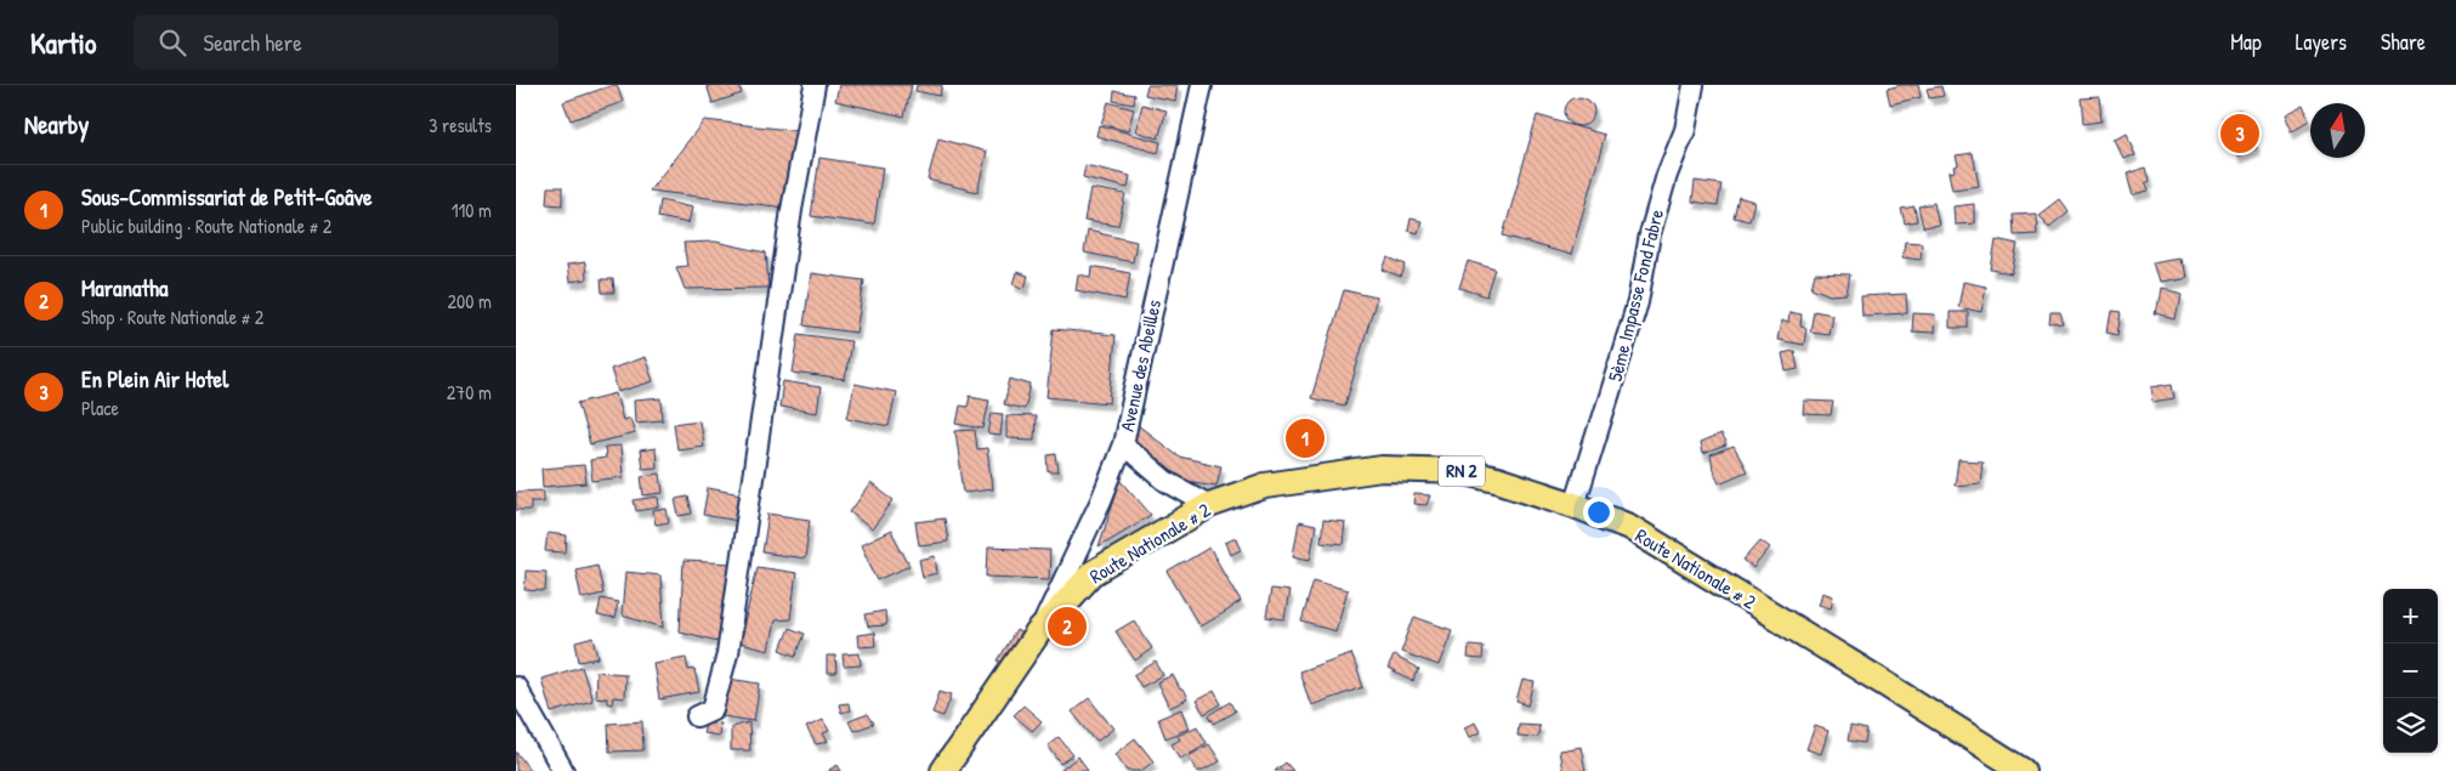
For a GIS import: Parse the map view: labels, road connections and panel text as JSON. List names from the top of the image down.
{
  "streets": {
    "main road": ["RN 2", "Route Nationale # 2"],
    "street": ["5ème Impasse Fond Fabre", "Avenue des Abeilles"]
  },
  "crossings": [
    ["5ème Impasse Fond Fabre", "Route Nationale # 2"],
    ["Avenue des Abeilles", "Route Nationale # 2"]
  ],
  "north": "top",
  "page": {
    "header": "Kartio",
    "search": "Search here",
    "nav": ["Map", "Layers", "Share"],
    "heading": ["Nearby", "3 results"],
    "pins": ["3", "1", "2"],
    "list": [
      {
        "mark": "1",
        "name": "Sous-Commissariat de Petit-Goâve",
        "note": "Public building · Route Nationale # 2",
        "value": "110 m"
      },
      {
        "mark": "2",
        "name": "Maranatha",
        "note": "Shop · Route Nationale # 2",
        "value": "200 m"
      },
      {
        "mark": "3",
        "name": "En Plein Air Hotel",
        "note": "Place",
        "value": "270 m"
      }
    ],
    "map_buttons": ["+", "−"]
  }
}
